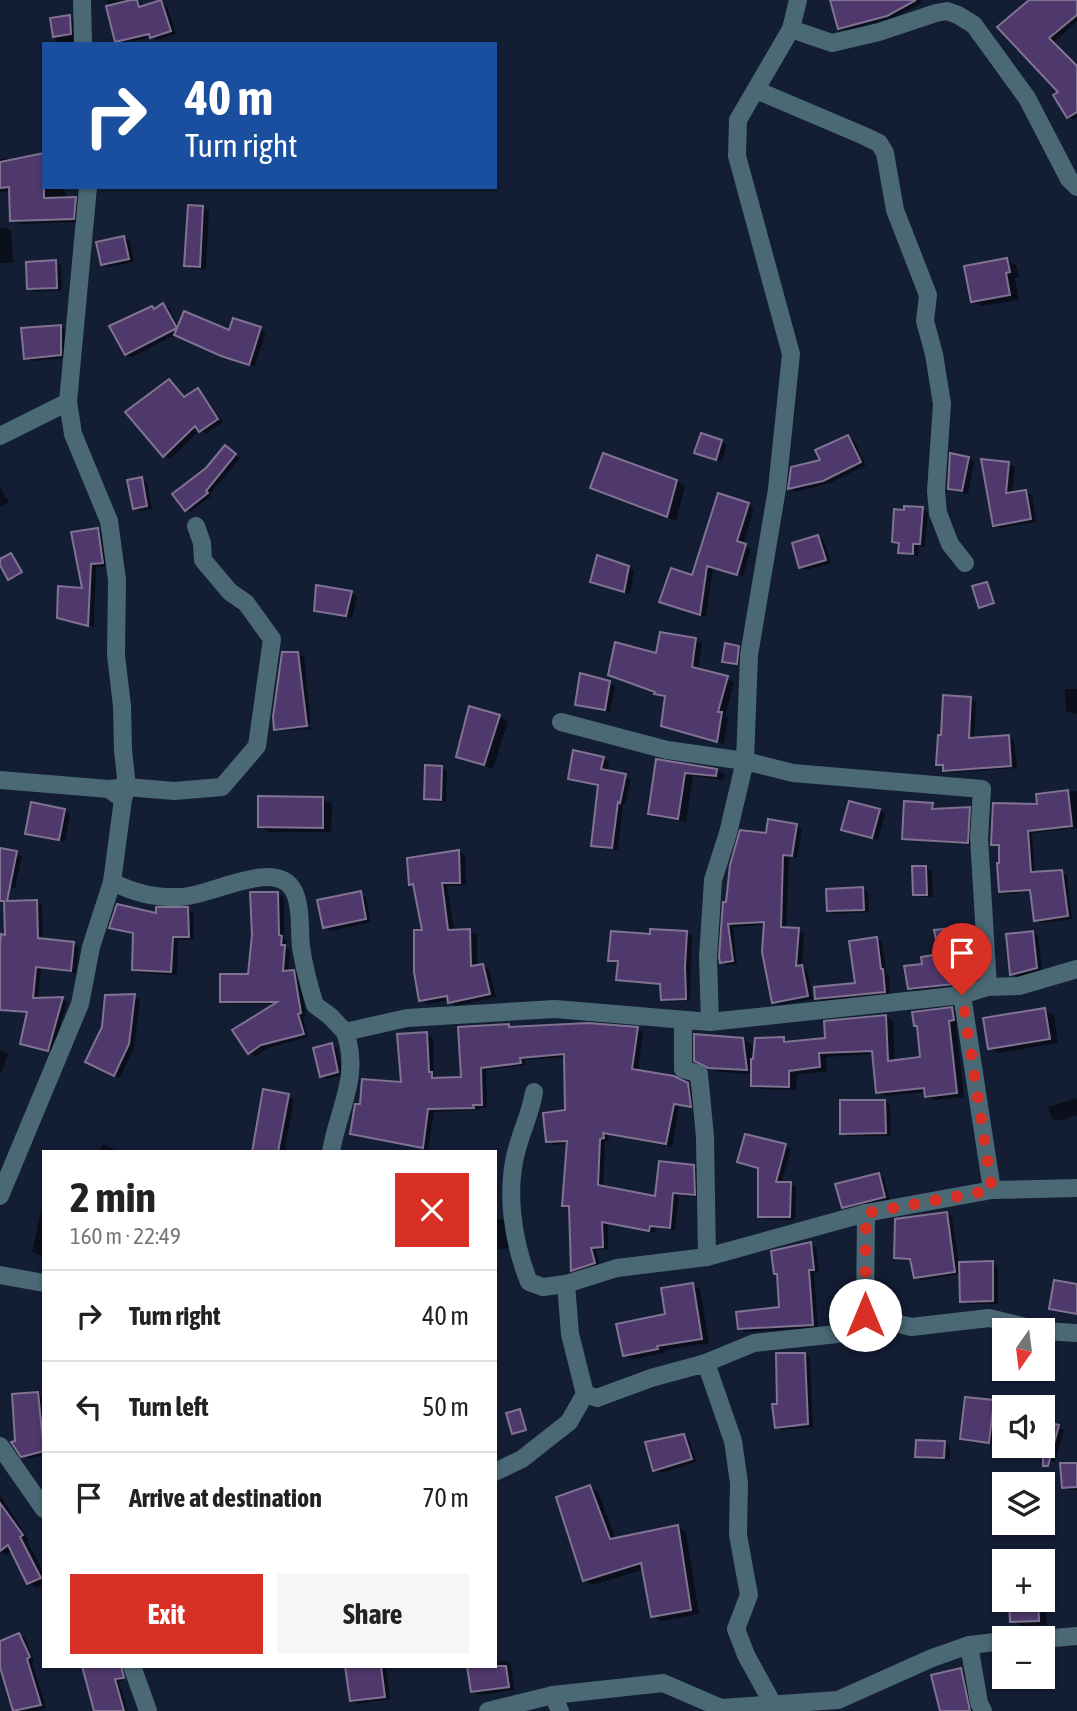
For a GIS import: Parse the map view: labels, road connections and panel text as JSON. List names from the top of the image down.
{
  "north": "bottom",
  "page": {
    "turn": ["40 m", "Turn right"],
    "heading": ["2 min", "160 m · 22:49"],
    "list": [
      {
        "name": "Turn right",
        "value": "40 m"
      },
      {
        "name": "Turn left",
        "value": "50 m"
      },
      {
        "name": "Arrive at destination",
        "value": "70 m"
      }
    ],
    "map_buttons": ["+", "−"],
    "buttons": ["Exit", "Share"]
  }
}
